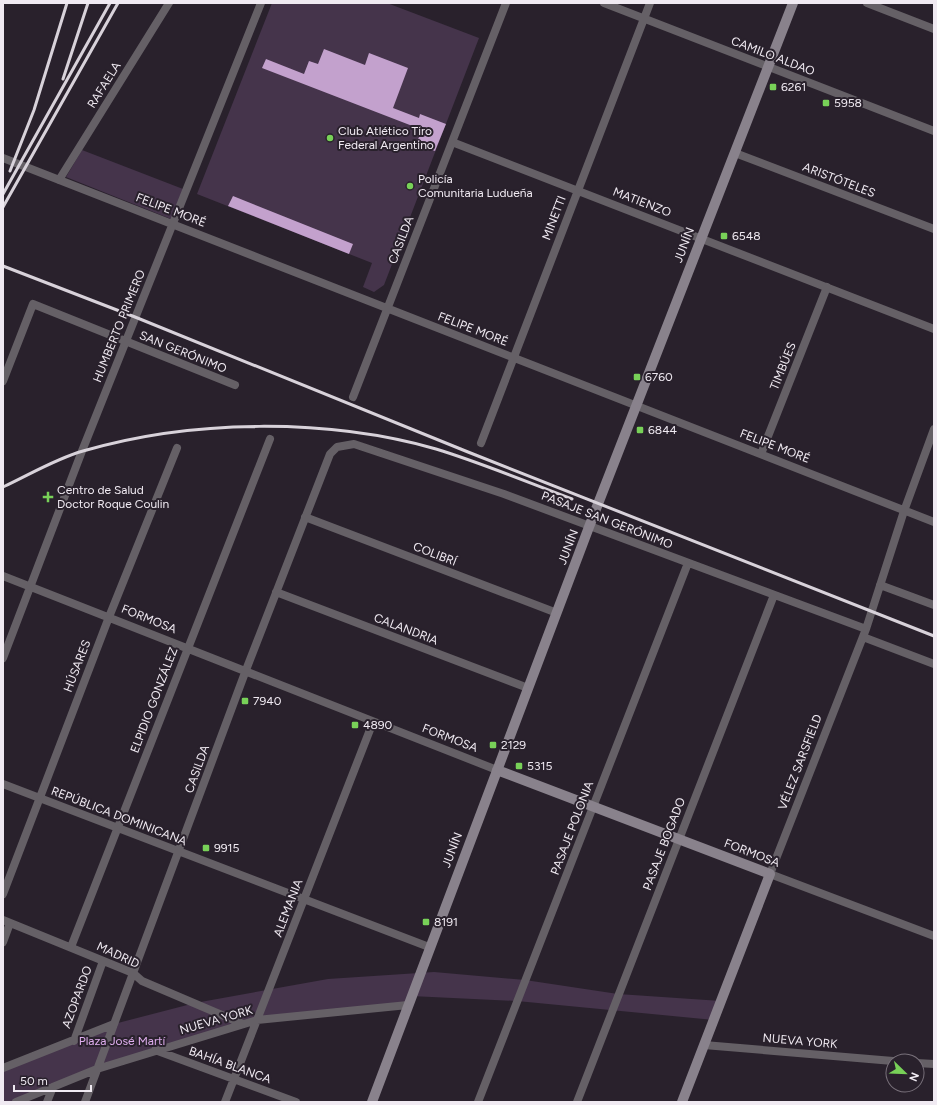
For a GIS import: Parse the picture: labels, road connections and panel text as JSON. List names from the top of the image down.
{
  "streets": {
    "main road": ["JUNÍN", "FORMOSA", "VÉLEZ SARSFIELD"],
    "street": [
      "CAMILO ALDAO",
      "RAFAELA",
      "ARISTÓTELES",
      "MATIENZO",
      "FELIPE MORÉ",
      "MINETTI",
      "CASILDA",
      "HUMBERTO PRIMERO",
      "SAN GERÓNIMO",
      "TIMBÚES",
      "PASAJE SAN GERÓNIMO",
      "COLIBRÍ",
      "CALANDRIA",
      "HÚSARES",
      "ELPIDIO GONZÁLEZ",
      "REPÚBLICA DOMINICANA",
      "PASAJE POLONIA",
      "PASAJE BOGADO",
      "ALEMANIA",
      "MADRID",
      "AZOPARDO",
      "NUEVA YORK",
      "BAHÍA BLANCA"
    ]
  },
  "crossings": [
    ["CAMILO ALDAO", "MINETTI"],
    ["CAMILO ALDAO", "JUNÍN"],
    ["RAFAELA", "FELIPE MORÉ"],
    ["ARISTÓTELES", "JUNÍN"],
    ["MATIENZO", "MINETTI"],
    ["MATIENZO", "CASILDA"],
    ["MATIENZO", "JUNÍN"],
    ["MATIENZO", "TIMBÚES"],
    ["FELIPE MORÉ", "MINETTI"],
    ["FELIPE MORÉ", "CASILDA"],
    ["FELIPE MORÉ", "JUNÍN"],
    ["FELIPE MORÉ", "HUMBERTO PRIMERO"],
    ["FELIPE MORÉ", "TIMBÚES"],
    ["FELIPE MORÉ", "VÉLEZ SARSFIELD"],
    ["CASILDA", "PASAJE SAN GERÓNIMO"],
    ["CASILDA", "COLIBRÍ"],
    ["CASILDA", "FORMOSA"],
    ["CASILDA", "CALANDRIA"],
    ["CASILDA", "REPÚBLICA DOMINICANA"],
    ["CASILDA", "MADRID"],
    ["CASILDA", "NUEVA YORK"],
    ["JUNÍN", "PASAJE SAN GERÓNIMO"],
    ["JUNÍN", "COLIBRÍ"],
    ["JUNÍN", "FORMOSA"],
    ["JUNÍN", "CALANDRIA"],
    ["JUNÍN", "REPÚBLICA DOMINICANA"],
    ["JUNÍN", "NUEVA YORK"],
    ["HUMBERTO PRIMERO", "SAN GERÓNIMO"],
    ["HUMBERTO PRIMERO", "FORMOSA"],
    ["PASAJE SAN GERÓNIMO", "VÉLEZ SARSFIELD"],
    ["PASAJE SAN GERÓNIMO", "PASAJE POLONIA"],
    ["PASAJE SAN GERÓNIMO", "PASAJE BOGADO"],
    ["FORMOSA", "HÚSARES"],
    ["FORMOSA", "ELPIDIO GONZÁLEZ"],
    ["FORMOSA", "VÉLEZ SARSFIELD"],
    ["FORMOSA", "PASAJE POLONIA"],
    ["FORMOSA", "PASAJE BOGADO"],
    ["FORMOSA", "ALEMANIA"],
    ["HÚSARES", "REPÚBLICA DOMINICANA"],
    ["ELPIDIO GONZÁLEZ", "REPÚBLICA DOMINICANA"],
    ["ELPIDIO GONZÁLEZ", "MADRID"],
    ["VÉLEZ SARSFIELD", "NUEVA YORK"],
    ["REPÚBLICA DOMINICANA", "ALEMANIA"],
    ["ALEMANIA", "NUEVA YORK"],
    ["ALEMANIA", "BAHÍA BLANCA"],
    ["MADRID", "AZOPARDO"],
    ["MADRID", "NUEVA YORK"],
    ["NUEVA YORK", "BAHÍA BLANCA"]
  ],
  "parks": ["Plaza José Martí"],
  "places": {
    "transit": [
      "6261",
      "5958",
      "6548",
      "6760",
      "6844",
      "7940",
      "4890",
      "2129",
      "5315",
      "9915",
      "8191"
    ],
    "other": ["Club Atlético Tiro Federal Argentino", "Policía Comunitaria Ludueña"],
    "health": ["Centro de Salud Doctor Roque Coulin"]
  },
  "scale_bar": "50 m",
  "north": "bottom right"
}
